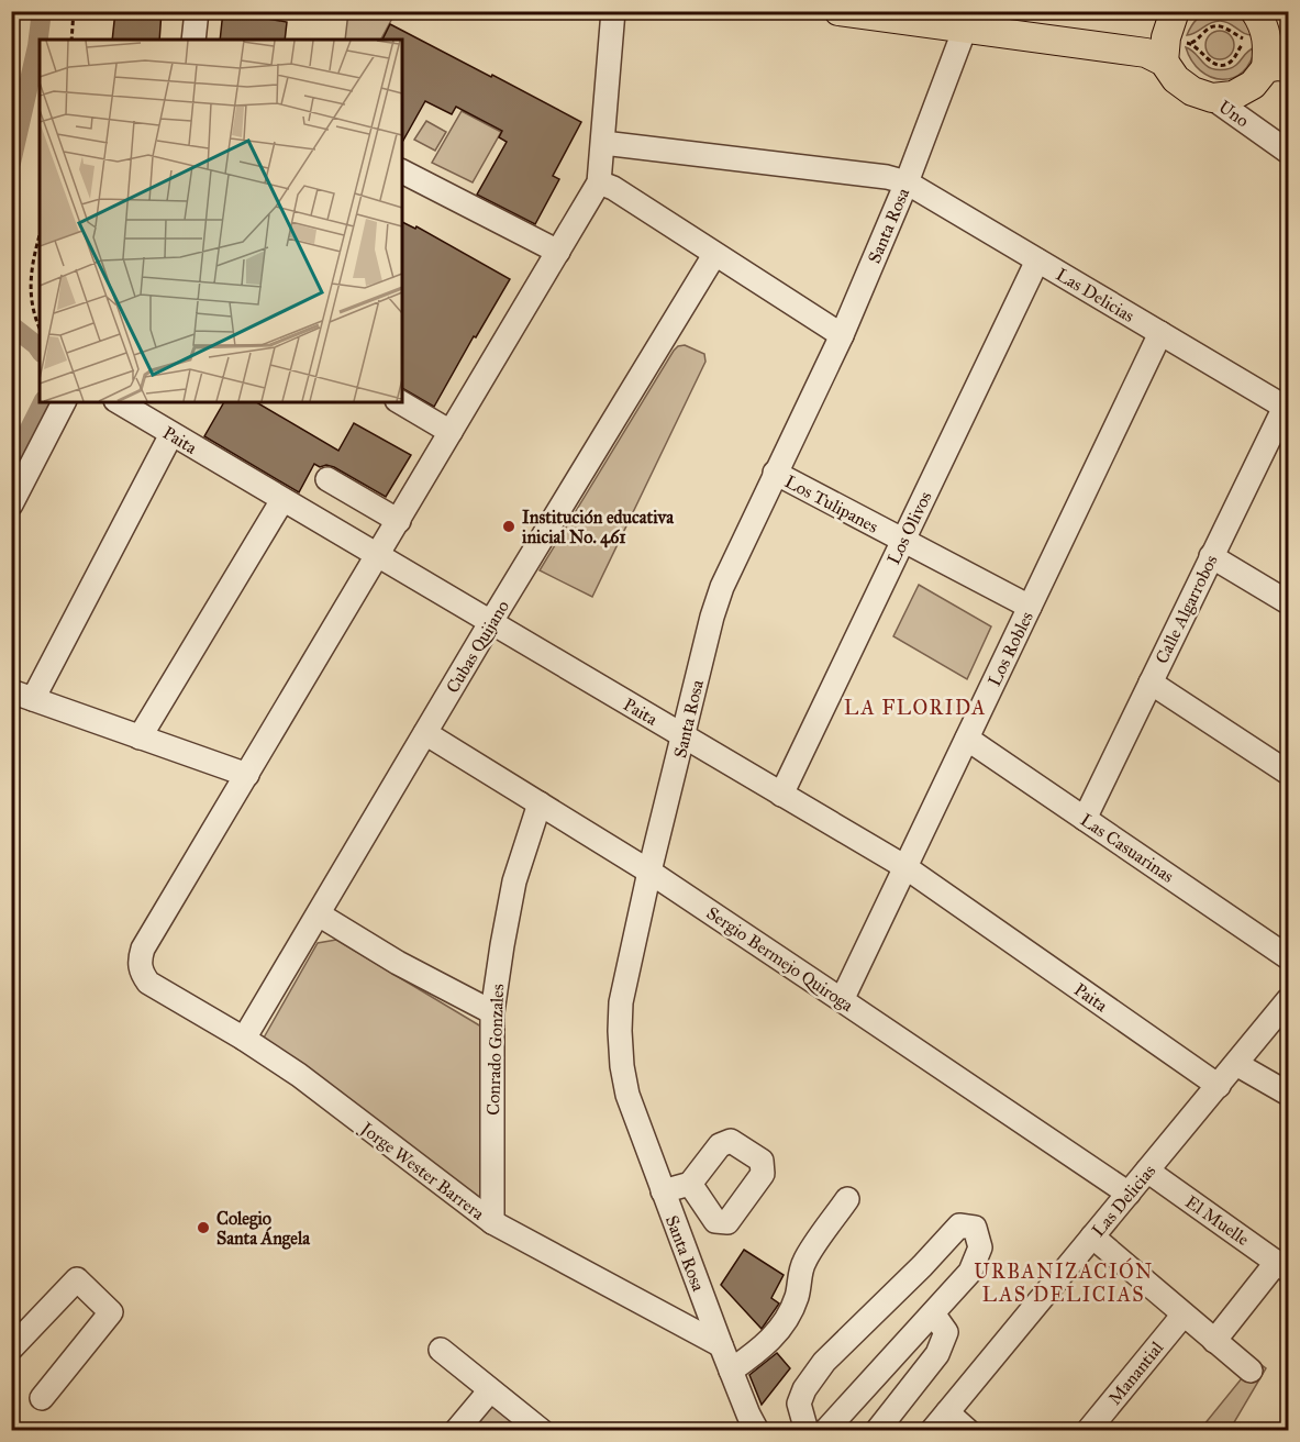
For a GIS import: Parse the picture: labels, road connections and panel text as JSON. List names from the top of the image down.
{
  "streets": {
    "street": [
      "Uno",
      "Santa Rosa",
      "Las Delicias",
      "Paita",
      "Los Tulipanes",
      "Los Olivos",
      "Calle Algarrobos",
      "Cubas Quijano",
      "Los Robles",
      "Las Casuarinas",
      "Sergio Bermejo Quiroga",
      "Conrado Gonzales",
      "Jorge Wester Barrera",
      "El Muelle",
      "Manantial"
    ]
  },
  "crossings": [
    ["Santa Rosa", "Las Delicias"],
    ["Santa Rosa", "Paita"],
    ["Santa Rosa", "Los Tulipanes"],
    ["Santa Rosa", "Sergio Bermejo Quiroga"],
    ["Santa Rosa", "Jorge Wester Barrera"],
    ["Las Delicias", "Paita"],
    ["Las Delicias", "Los Olivos"],
    ["Las Delicias", "Calle Algarrobos"],
    ["Las Delicias", "Los Robles"],
    ["Las Delicias", "Sergio Bermejo Quiroga"],
    ["Las Delicias", "El Muelle"],
    ["Paita", "Los Olivos"],
    ["Paita", "Cubas Quijano"],
    ["Paita", "Los Robles"],
    ["Los Tulipanes", "Los Olivos"],
    ["Los Tulipanes", "Los Robles"],
    ["Calle Algarrobos", "Las Casuarinas"],
    ["Cubas Quijano", "Sergio Bermejo Quiroga"],
    ["Cubas Quijano", "Jorge Wester Barrera"],
    ["Los Robles", "Las Casuarinas"],
    ["Los Robles", "Sergio Bermejo Quiroga"],
    ["Sergio Bermejo Quiroga", "Conrado Gonzales"],
    ["Conrado Gonzales", "Jorge Wester Barrera"]
  ],
  "districts": ["LA FLORIDA", "URBANIZACIÓN LAS DELICIAS"],
  "places": ["Institución educativa inicial No. 461", "Colegio Santa Ángela"]
}
